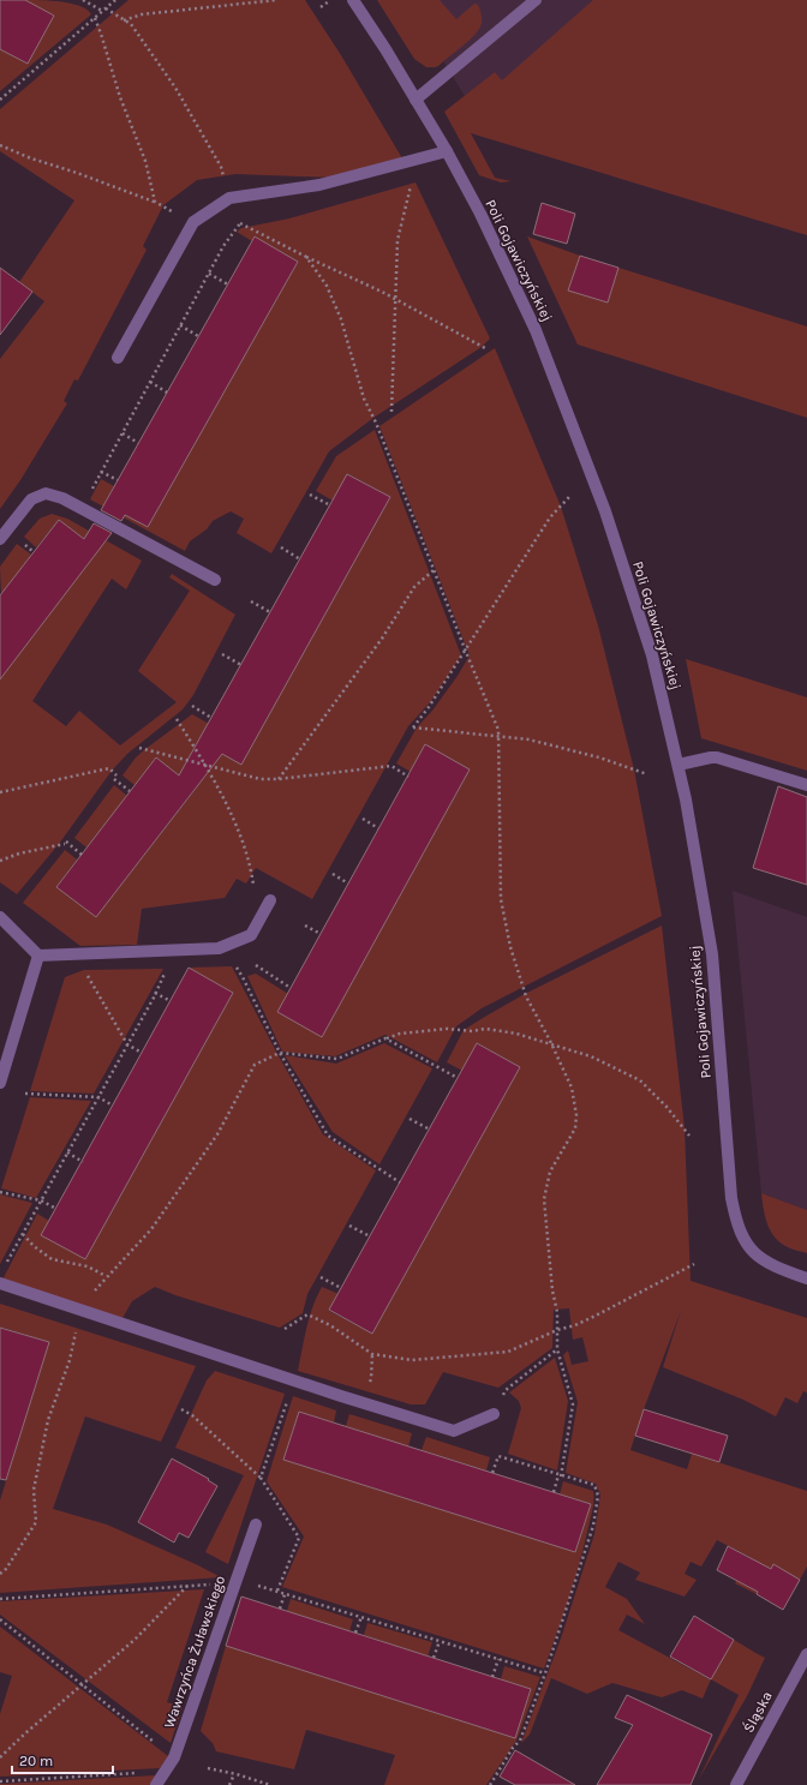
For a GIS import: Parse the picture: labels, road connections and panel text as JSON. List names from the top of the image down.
{
  "streets": {
    "street": ["Poli Gojawiczyńskiej", "Wawrzyńca Żuławskiego", "Śląska"]
  },
  "scale_bar": "20 m"
}
